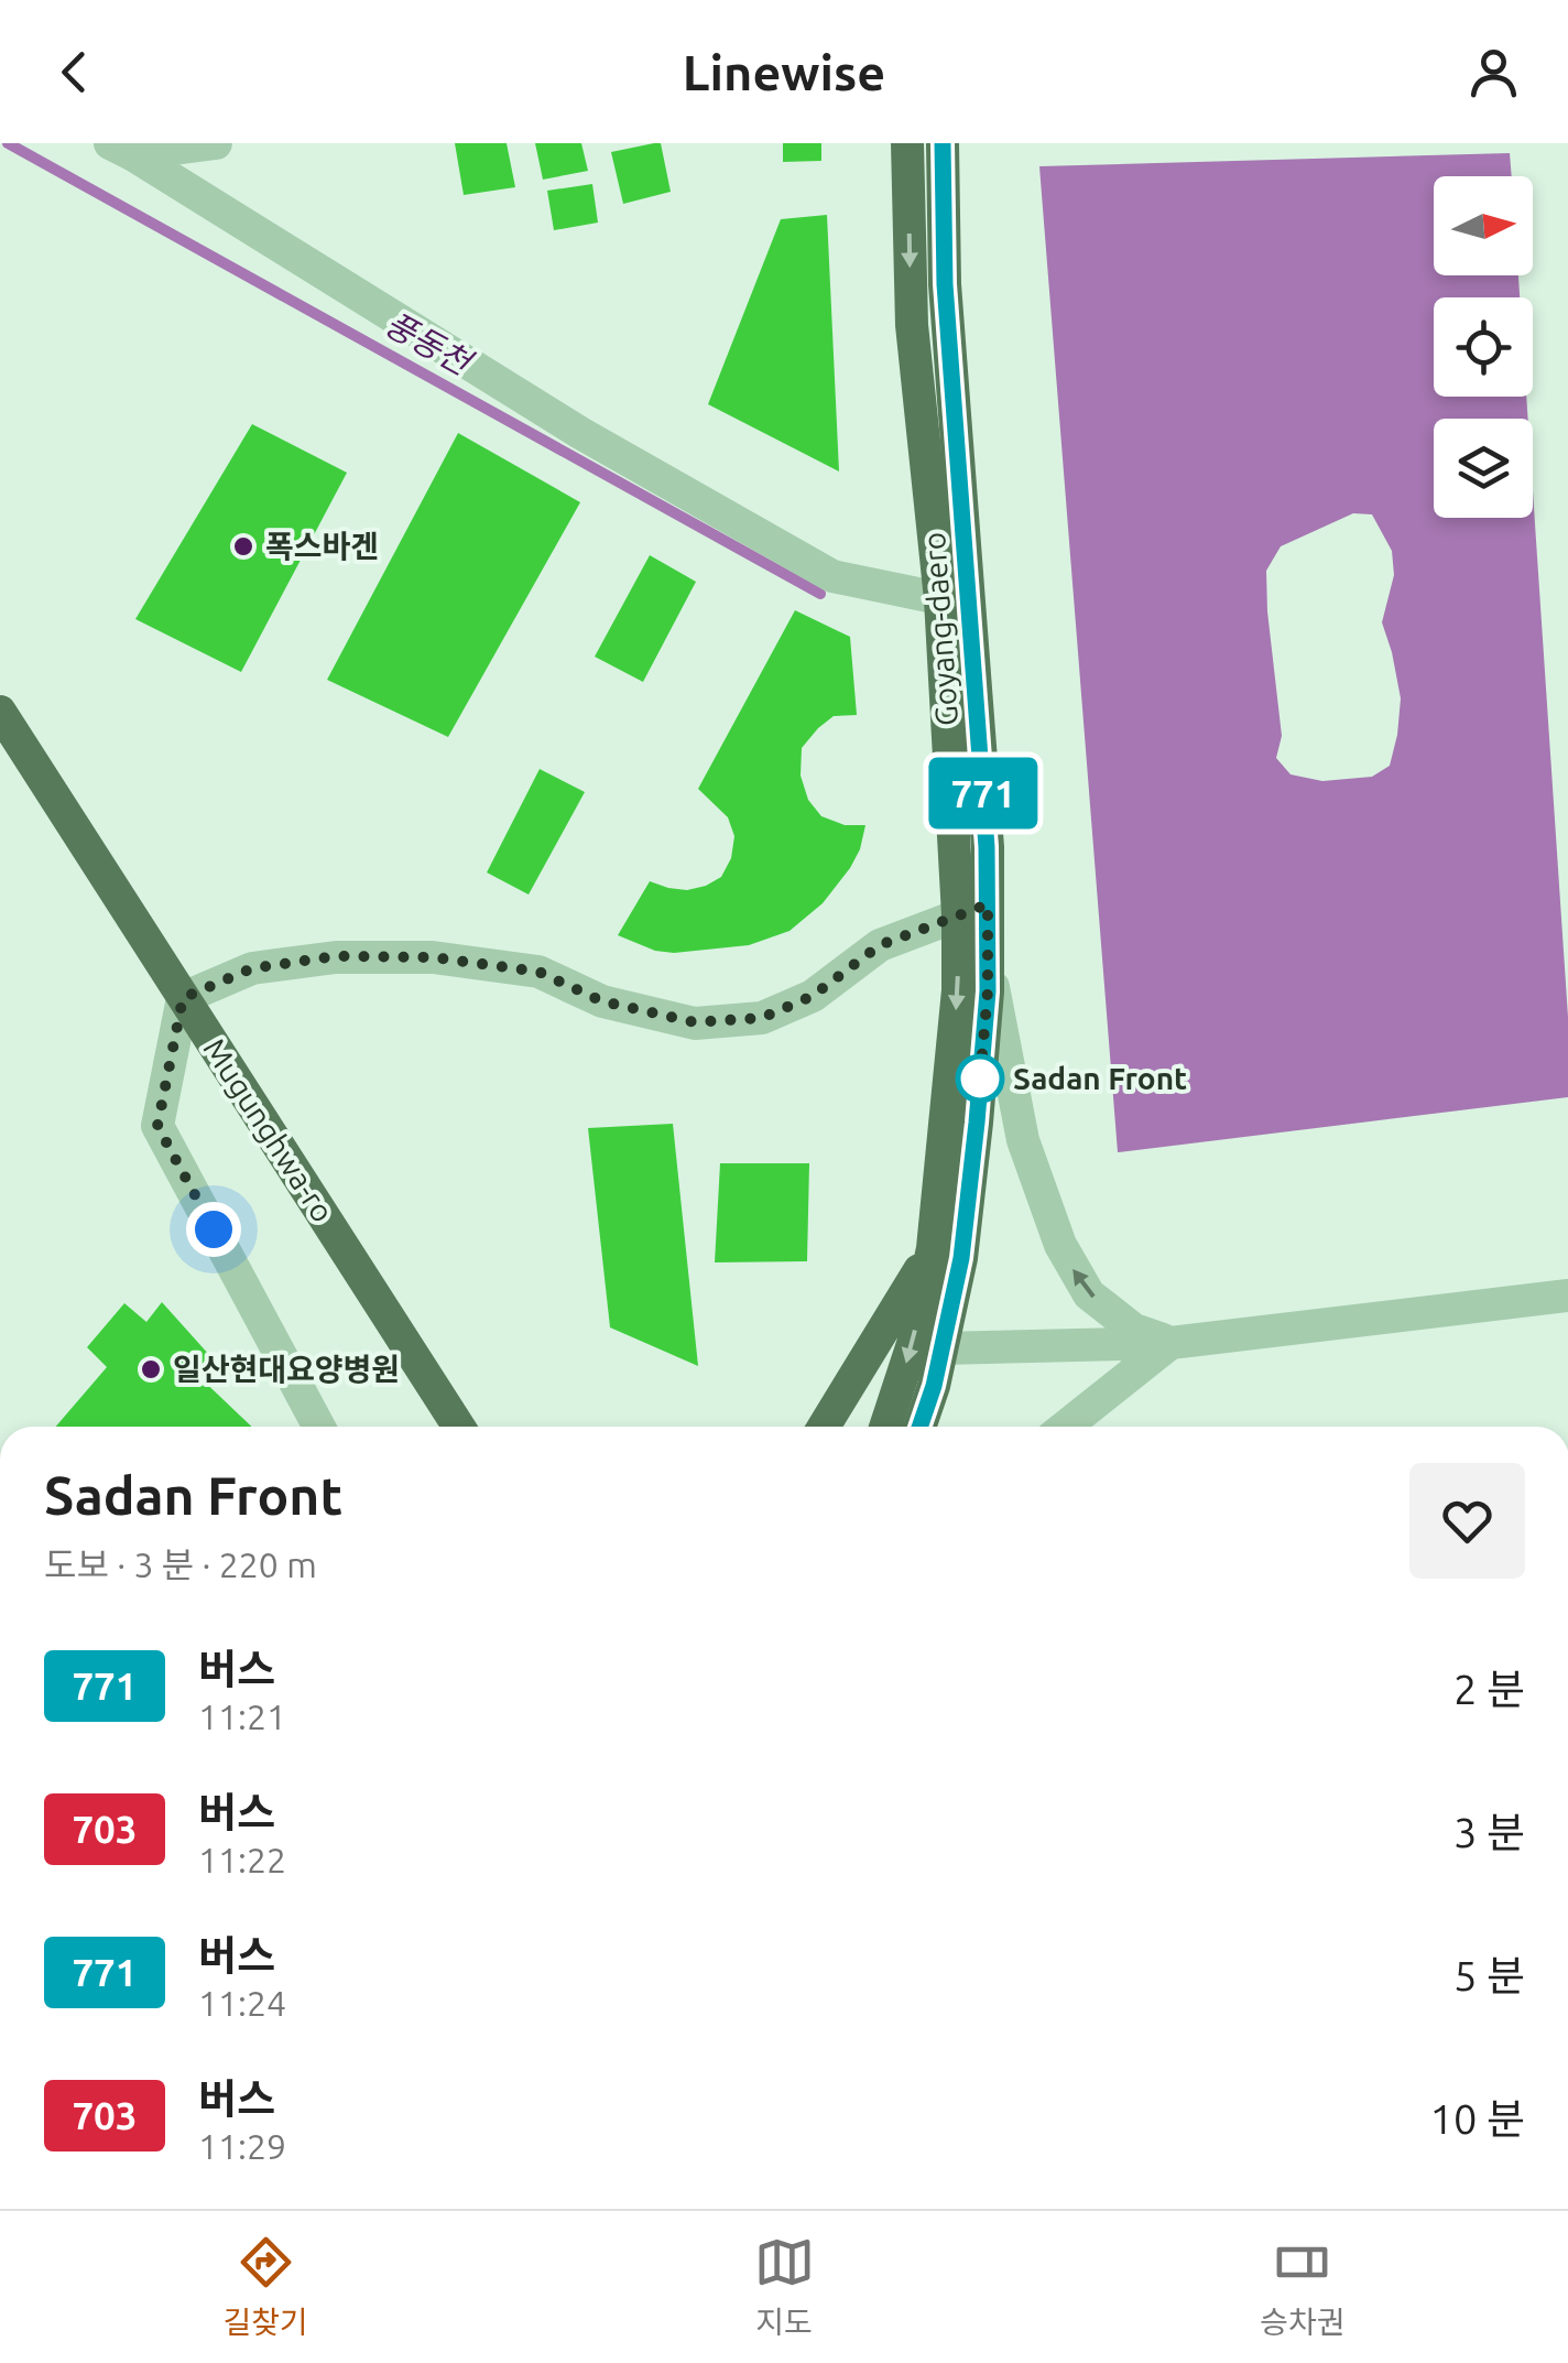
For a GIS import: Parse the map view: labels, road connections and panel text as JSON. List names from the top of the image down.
{
  "streets": {
    "main road": ["Goyang-daero", "Mugunghwa-ro"]
  },
  "water": ["풍동천"],
  "places": ["폭스바겐", "Sadan Front", "일산현대요양병원"],
  "lines": ["bus line 771"],
  "north": "right",
  "page": {
    "header": "Linewise",
    "on_map": "771",
    "heading": ["Sadan Front", "도보 · 3 분 · 220 m"],
    "list": [
      {
        "mark": "771",
        "name": "버스",
        "note": "11:21",
        "value": "2 분"
      },
      {
        "mark": "703",
        "name": "버스",
        "note": "11:22",
        "value": "3 분"
      },
      {
        "mark": "771",
        "name": "버스",
        "note": "11:24",
        "value": "5 분"
      },
      {
        "mark": "703",
        "name": "버스",
        "note": "11:29",
        "value": "10 분"
      }
    ],
    "tabs": ["길찾기", "지도", "승차권"]
  }
}
